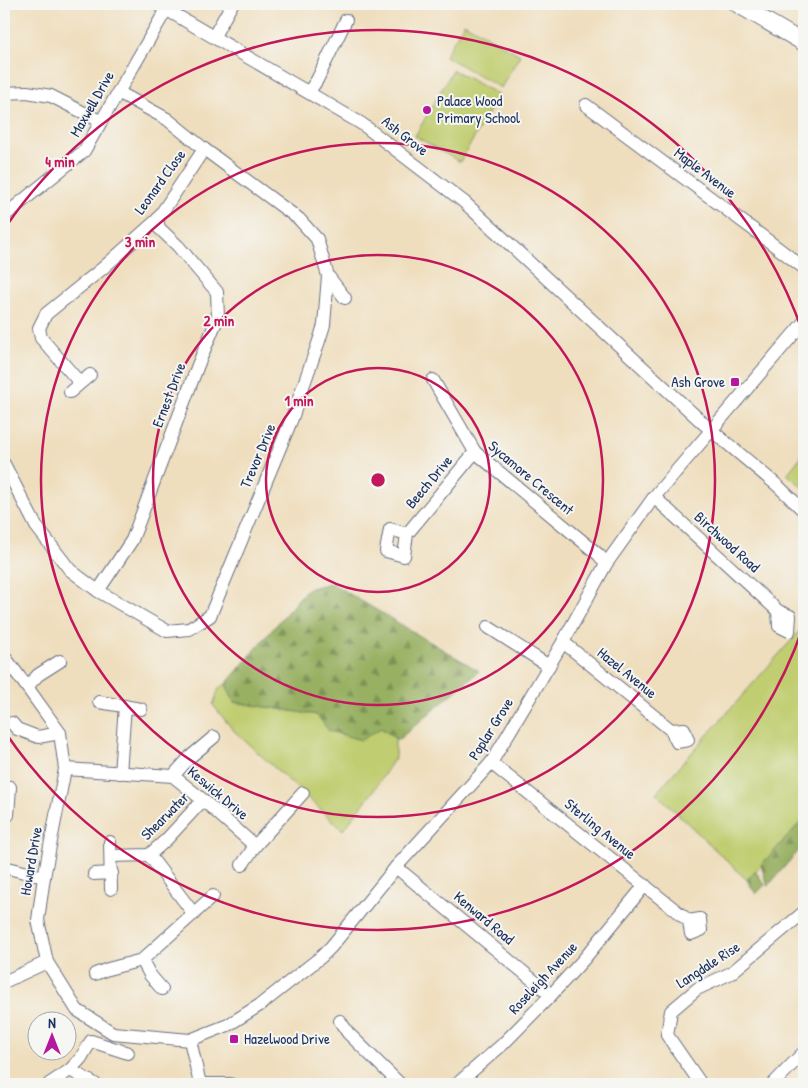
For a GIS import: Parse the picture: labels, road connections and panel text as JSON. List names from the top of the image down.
{
  "streets": {
    "street": [
      "Maxwell Drive",
      "Ash Grove",
      "Maple Avenue",
      "Leonard Close",
      "Ernest Drive",
      "Trevor Drive",
      "Sycamore Crescent",
      "Beech Drive",
      "Birchwood Road",
      "Hazel Avenue",
      "Poplar Grove",
      "Keswick Drive",
      "Shearwater",
      "Sterling Avenue",
      "Howard Drive",
      "Kenward Road",
      "Langdale Rise",
      "Roseleigh Avenue"
    ]
  },
  "crossings": [
    ["Maxwell Drive", "Ash Grove"],
    ["Maxwell Drive", "Trevor Drive"],
    ["Ash Grove", "Poplar Grove"],
    ["Leonard Close", "Ernest Drive"],
    ["Leonard Close", "Trevor Drive"],
    ["Ernest Drive", "Trevor Drive"],
    ["Sycamore Crescent", "Beech Drive"],
    ["Sycamore Crescent", "Poplar Grove"],
    ["Birchwood Road", "Poplar Grove"],
    ["Hazel Avenue", "Poplar Grove"],
    ["Poplar Grove", "Sterling Avenue"],
    ["Poplar Grove", "Howard Drive"],
    ["Poplar Grove", "Kenward Road"],
    ["Keswick Drive", "Shearwater"],
    ["Keswick Drive", "Howard Drive"],
    ["Sterling Avenue", "Roseleigh Avenue"],
    ["Kenward Road", "Roseleigh Avenue"]
  ],
  "places": {
    "other": ["Palace Wood Primary School"],
    "transit": ["Ash Grove", "Hazelwood Drive"]
  },
  "north": "top",
  "rings": [
    "4 min",
    "3 min",
    "2 min",
    "1 min"
  ]
}
